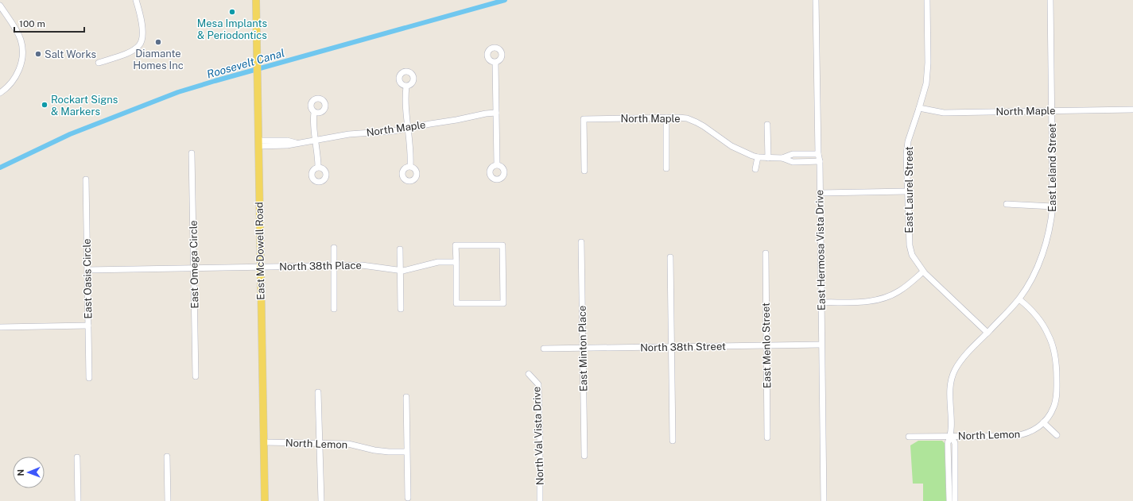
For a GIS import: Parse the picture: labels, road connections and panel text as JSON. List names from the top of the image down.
{
  "streets": {
    "main road": ["East McDowell Road"],
    "street": [
      "North Maple",
      "East Leland Street",
      "East Laurel Street",
      "East Hermosa Vista Drive",
      "East Omega Circle",
      "North 38th Place",
      "East Oasis Circle",
      "East Menlo Street",
      "North 38th Street",
      "East Minton Place",
      "North Lemon",
      "North Val Vista Drive"
    ]
  },
  "crossings": [
    ["North Maple", "East Leland Street"],
    ["North Maple", "East Laurel Street"],
    ["North Maple", "East Hermosa Vista Drive"],
    ["North Maple", "East McDowell Road"],
    ["East Leland Street", "East Laurel Street"],
    ["East Leland Street", "North Lemon"],
    ["East Hermosa Vista Drive", "North 38th Street"],
    ["East McDowell Road", "North 38th Place"],
    ["East McDowell Road", "North Lemon"],
    ["East Omega Circle", "North 38th Place"],
    ["North 38th Place", "East Oasis Circle"],
    ["East Menlo Street", "North 38th Street"],
    ["North 38th Street", "East Minton Place"]
  ],
  "water": ["Roosevelt Canal"],
  "places": [
    "Mesa Implants & Periodontics",
    "Diamante Homes Inc",
    "Salt Works",
    "Rockart Signs & Markers"
  ],
  "scale_bar": "100 m",
  "north": "left"
}
